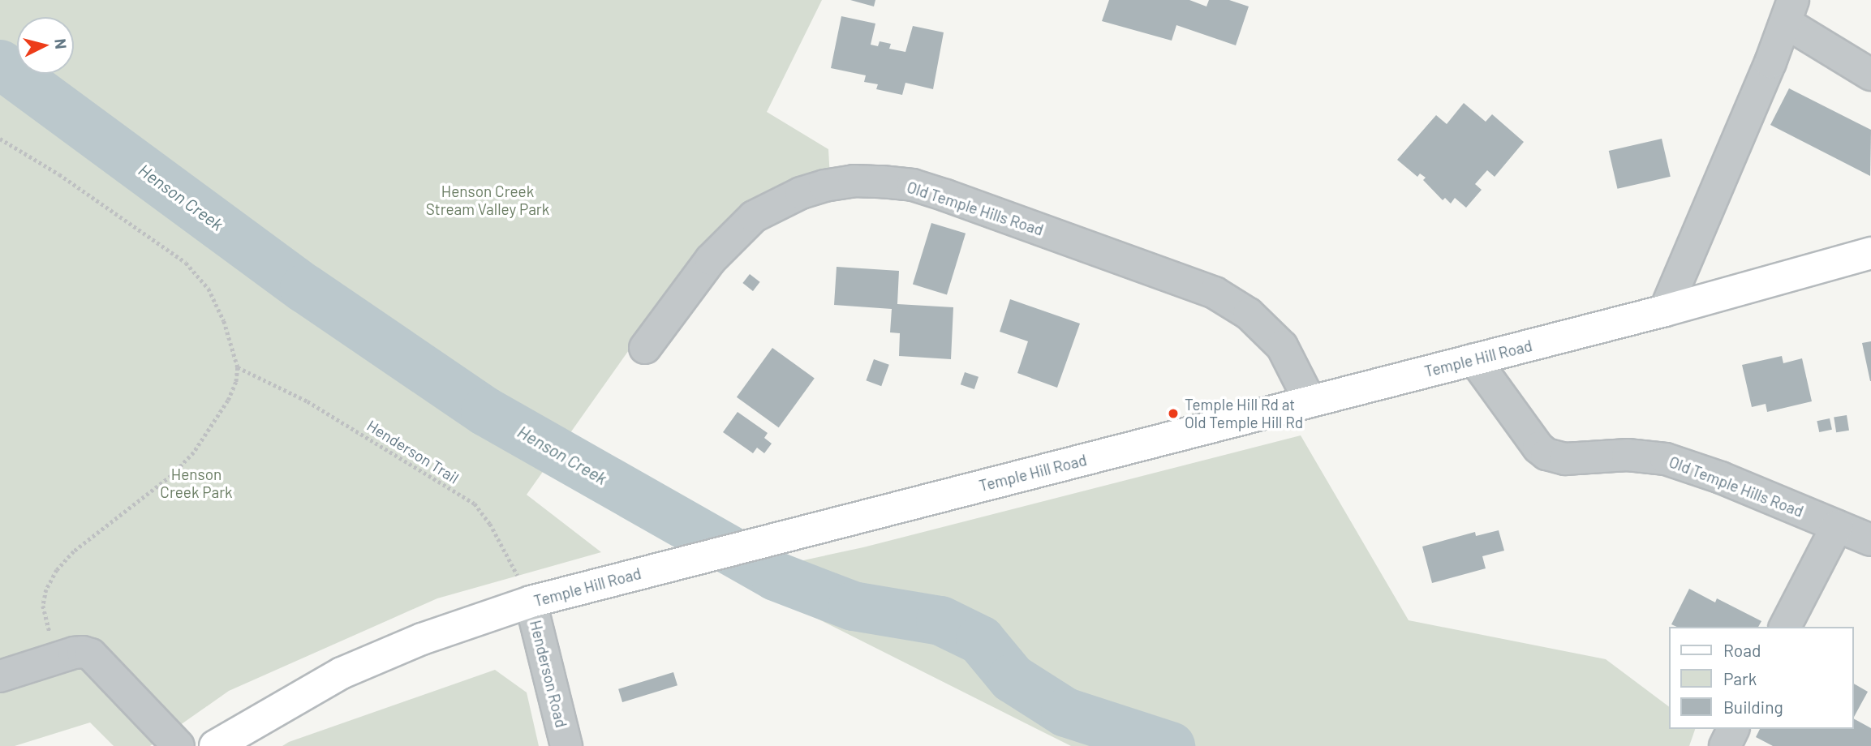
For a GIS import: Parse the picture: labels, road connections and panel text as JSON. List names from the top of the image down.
{
  "streets": {
    "main road": ["Temple Hill Road"],
    "street": ["Old Temple Hills Road", "Henderson Road"],
    "path": ["Henderson Trail"]
  },
  "crossings": [
    ["Old Temple Hills Road", "Temple Hill Road"],
    ["Temple Hill Road", "Henderson Trail"],
    ["Temple Hill Road", "Henderson Road"],
    ["Henderson Trail", "Henderson Road"]
  ],
  "water": ["Henson Creek"],
  "parks": ["Henson Creek Stream Valley Park", "Henson Creek Park"],
  "places": ["Temple Hill Rd at Old Temple Hill Rd"],
  "legend": ["Road", "Park", "Building"],
  "north": "right"
}
